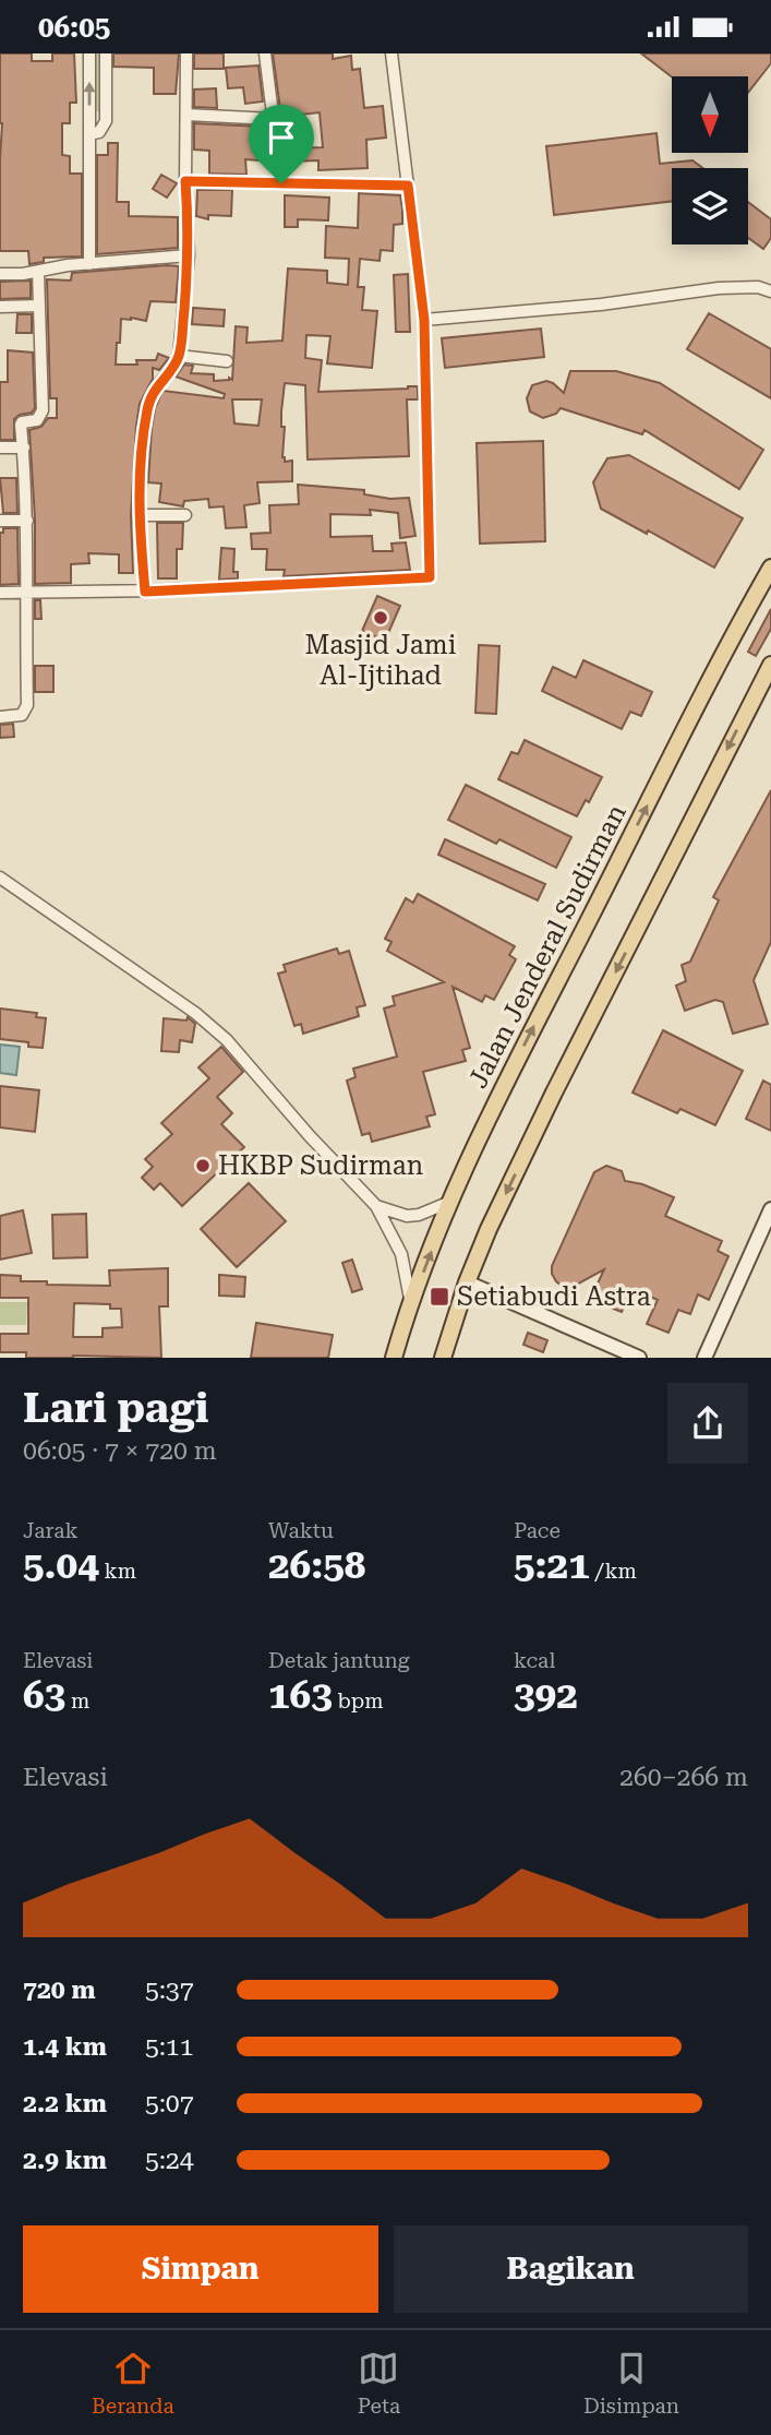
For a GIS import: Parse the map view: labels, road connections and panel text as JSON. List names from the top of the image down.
{
  "streets": {
    "main road": ["Jalan Jenderal Sudirman"]
  },
  "places": {
    "other": ["Masjid Jami Al-Ijtihad", "HKBP Sudirman"],
    "transit": ["Setiabudi Astra"]
  },
  "north": "bottom",
  "page": {
    "status": "06:05",
    "heading": ["Lari pagi", "06:05 · 7 × 720 m"],
    "stats": [
      ["Jarak", "5.04 km"],
      ["Waktu", "26:58"],
      ["Pace", "5:21 /km"],
      ["Elevasi", "63 m"],
      ["Detak jantung", "163 bpm"],
      ["kcal", "392"]
    ],
    "chart": ["Elevasi", "260–266 m"],
    "list": [
      {
        "name": "720 m",
        "note": "5:37"
      },
      {
        "name": "1.4 km",
        "note": "5:11"
      },
      {
        "name": "2.2 km",
        "note": "5:07"
      },
      {
        "name": "2.9 km",
        "note": "5:24"
      }
    ],
    "buttons": ["Simpan", "Bagikan"],
    "tabs": ["Beranda", "Peta", "Disimpan"]
  }
}
